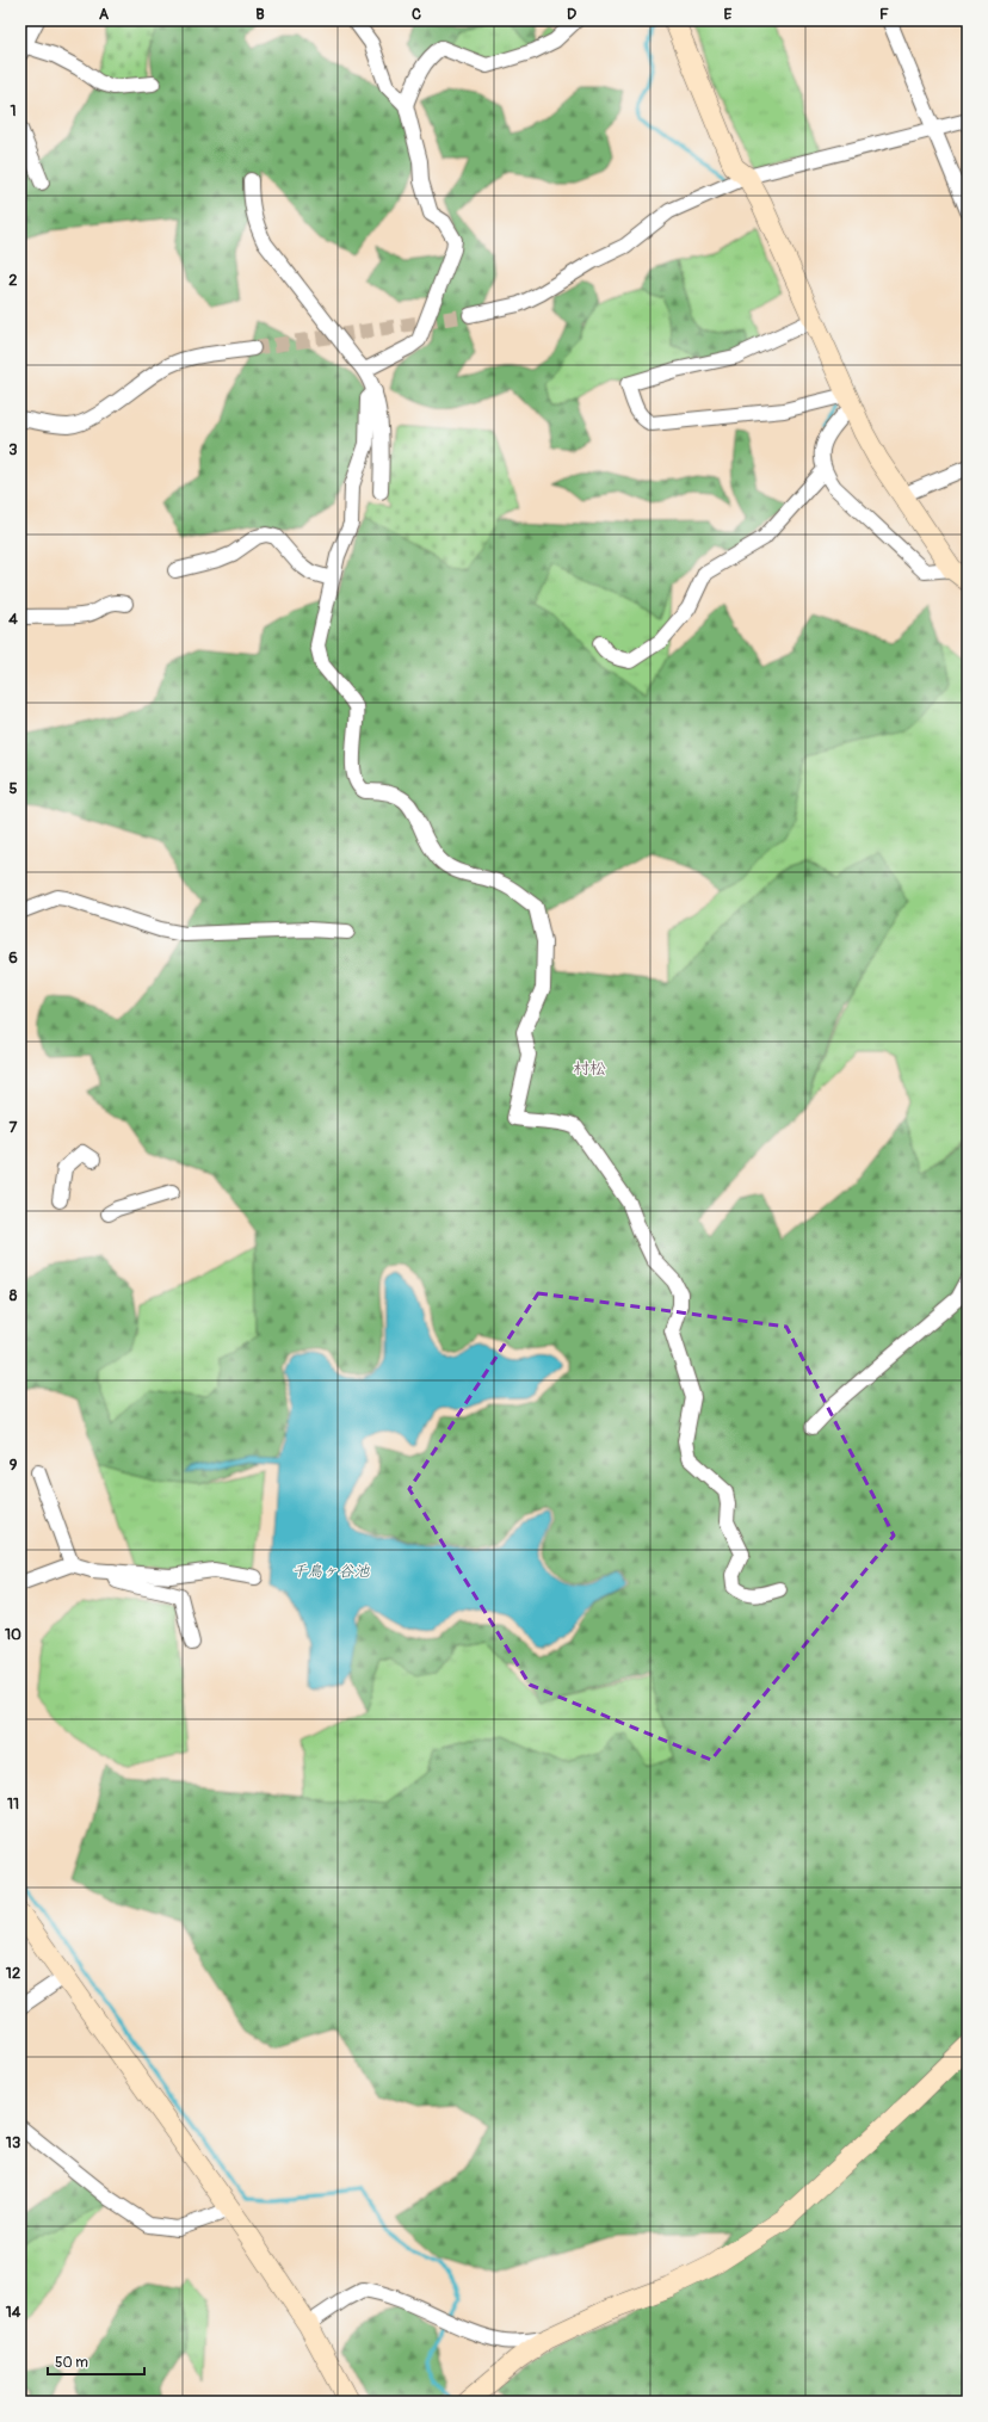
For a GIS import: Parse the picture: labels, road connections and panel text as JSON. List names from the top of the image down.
{
  "districts": ["村松"],
  "water": ["千鳥ヶ谷池"],
  "scale_bar": "50 m",
  "grid": {
    "columns": [
      "A",
      "B",
      "C",
      "D",
      "E",
      "F"
    ],
    "rows": [
      "1",
      "2",
      "3",
      "4",
      "5",
      "6",
      "7",
      "8",
      "9",
      "10",
      "11",
      "12",
      "13",
      "14"
    ]
  }
}
